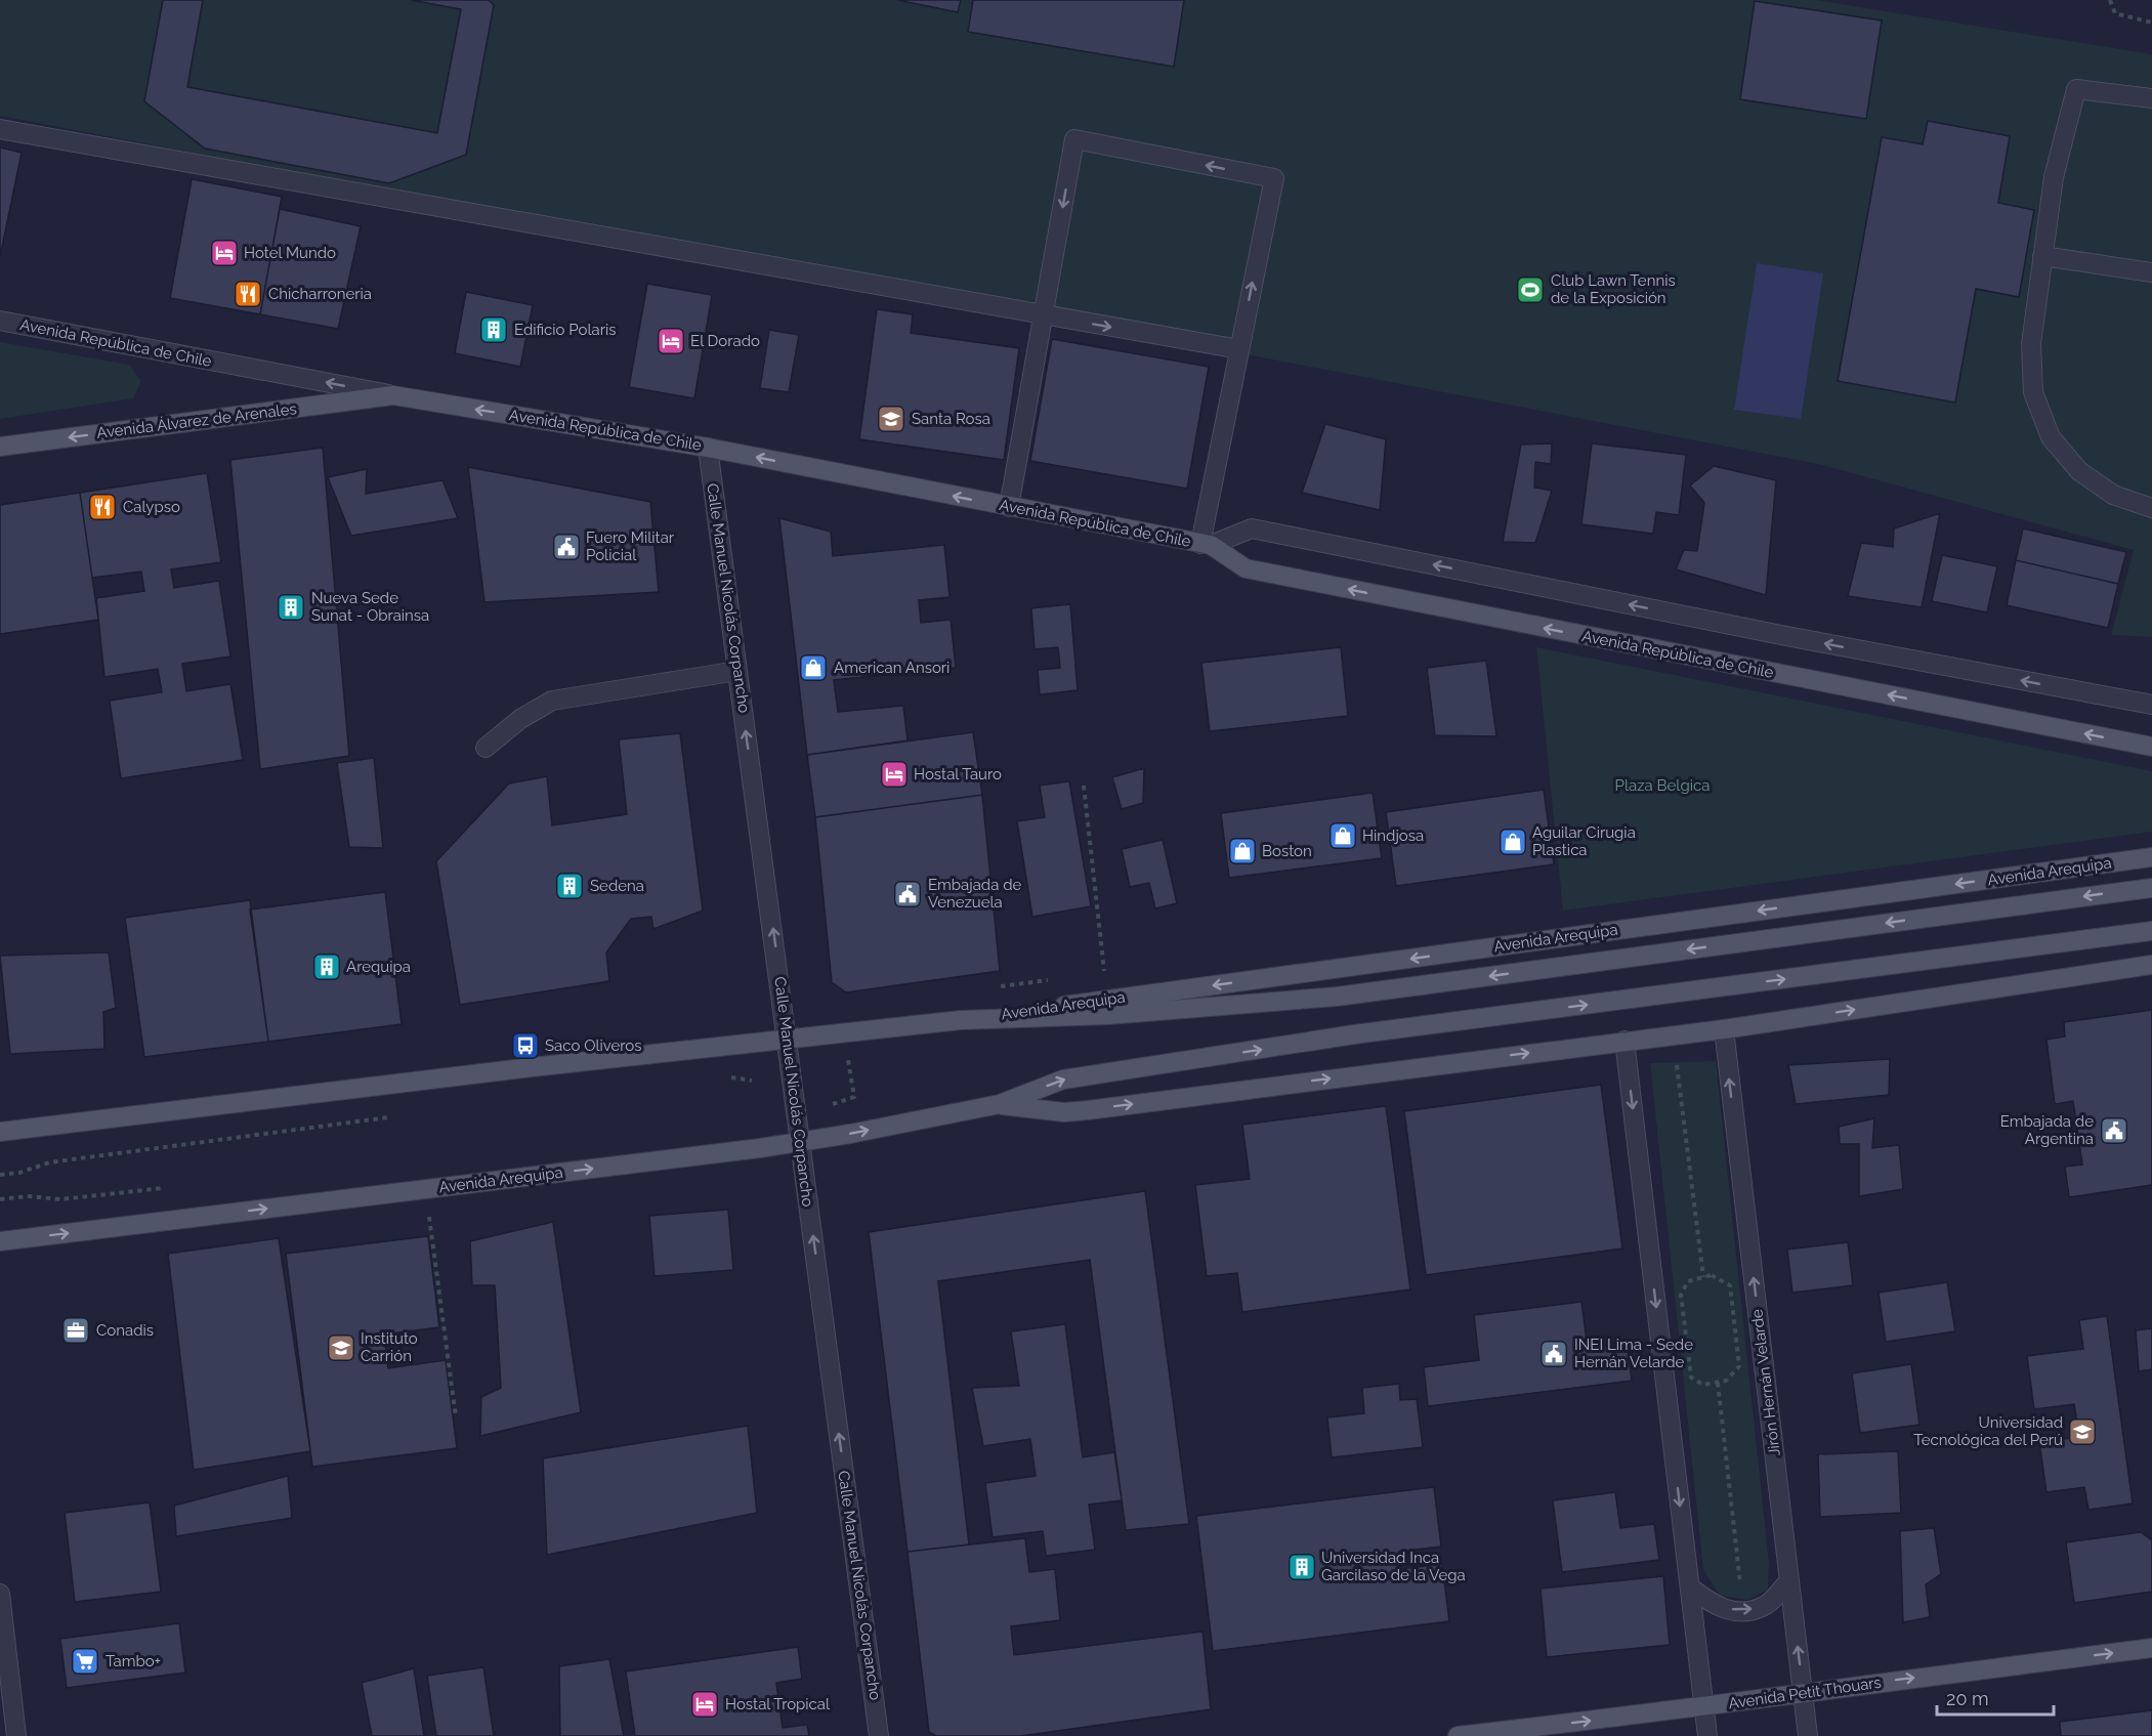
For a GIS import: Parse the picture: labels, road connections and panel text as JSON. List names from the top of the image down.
{
  "streets": {
    "main road": [
      "Avenida República de Chile",
      "Avenida Álvarez de Arenales",
      "Avenida Arequipa",
      "Avenida Petit Thouars"
    ],
    "street": ["Calle Manuel Nicolás Corpancho", "Jirón Hernán Velarde"]
  },
  "crossings": [
    ["Avenida República de Chile", "Avenida Álvarez de Arenales"],
    ["Avenida República de Chile", "Calle Manuel Nicolás Corpancho"],
    ["Calle Manuel Nicolás Corpancho", "Avenida Arequipa"],
    ["Avenida Arequipa", "Jirón Hernán Velarde"],
    ["Jirón Hernán Velarde", "Avenida Petit Thouars"]
  ],
  "one_way": [
    "Avenida República de Chile",
    "Avenida Álvarez de Arenales",
    "Calle Manuel Nicolás Corpancho",
    "Avenida Petit Thouars"
  ],
  "parks": ["Plaza Belgica"],
  "places": {
    "hotel": [
      "Hotel Mundo",
      "El Dorado",
      "Hostal Tauro",
      "Hostal Tropical"
    ],
    "sports": ["Club Lawn Tennis de la Exposición"],
    "restaurant": ["Chicharroneria", "Calypso"],
    "building": [
      "Edificio Polaris",
      "Nueva Sede Sunat - Obrainsa",
      "Sedena",
      "Arequipa",
      "Universidad Inca Garcilaso de la Vega"
    ],
    "school or university": ["Santa Rosa", "Instituto Carrión", "Universidad Tecnológica del Perú"],
    "public building": [
      "Fuero Militar Policial",
      "Embajada de Venezuela",
      "Embajada de Argentina",
      "INEI Lima - Sede Hernán Velarde"
    ],
    "shop": [
      "American Ansori",
      "Hindjosa",
      "Aguilar Cirugia Plastica",
      "Boston"
    ],
    "bus stop": ["Saco Oliveros"],
    "office": ["Conadis"],
    "supermarket": ["Tambo+"]
  },
  "scale_bar": "20 m"
}
